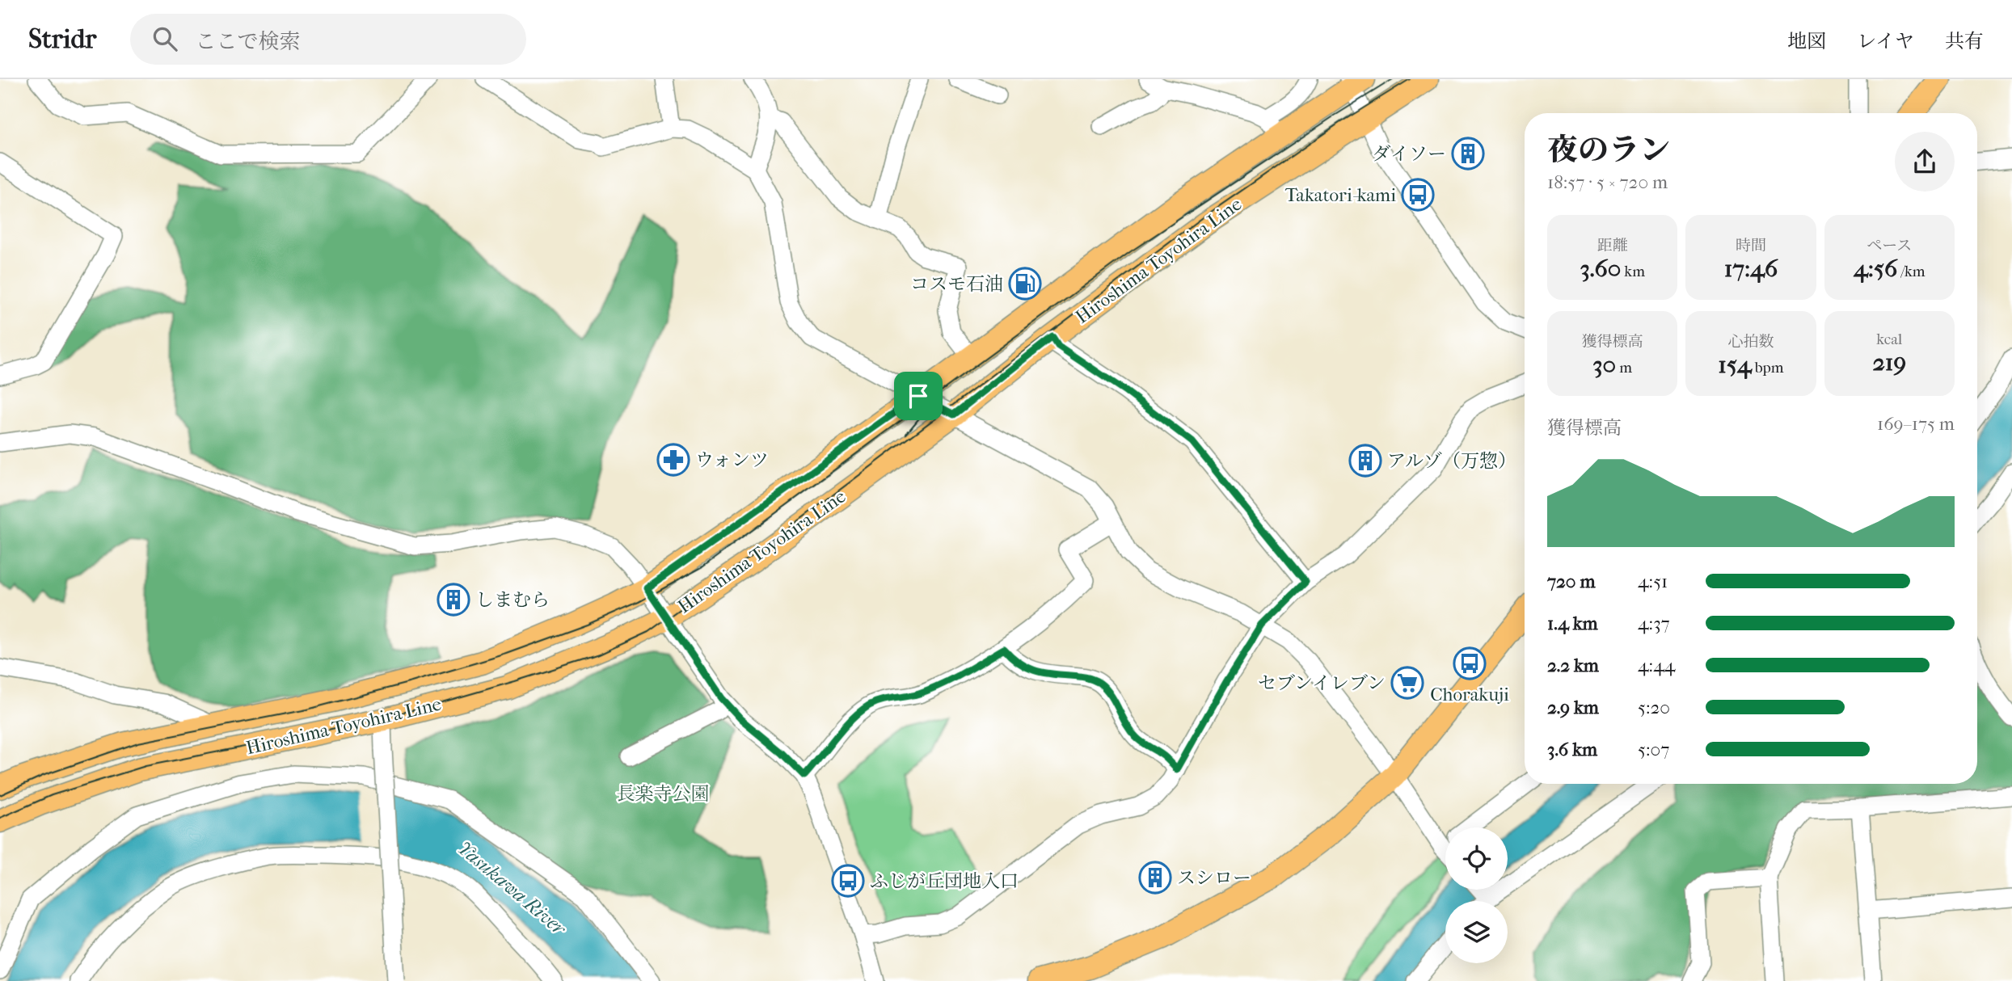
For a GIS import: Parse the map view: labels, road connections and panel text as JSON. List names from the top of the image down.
{
  "streets": {
    "main road": ["Hiroshima Toyohira Line"]
  },
  "water": ["Yasukawa River"],
  "parks": ["長楽寺公園"],
  "places": {
    "building": [
      "ダイソー",
      "アルゾ（万惣）",
      "しまむら",
      "スシロー"
    ],
    "bus stop": ["Takatori-kami", "Chorakuji", "ふじが丘団地入口"],
    "fuel station": ["コスモ石油"],
    "pharmacy": ["ウォンツ"],
    "supermarket": ["セブンイレブン"]
  },
  "page": {
    "header": "Stridr",
    "search": "ここで検索",
    "nav": ["地図", "レイヤ", "共有"],
    "heading": ["夜のラン", "18:57 · 5 × 720 m"],
    "stats": [
      ["距離", "3.60 km"],
      ["時間", "17:46"],
      ["ペース", "4:56 /km"],
      ["獲得標高", "30 m"],
      ["心拍数", "154 bpm"],
      ["kcal", "219"]
    ],
    "chart": ["獲得標高", "169–175 m"],
    "list": [
      {
        "name": "720 m",
        "note": "4:51"
      },
      {
        "name": "1.4 km",
        "note": "4:37"
      },
      {
        "name": "2.2 km",
        "note": "4:44"
      },
      {
        "name": "2.9 km",
        "note": "5:20"
      },
      {
        "name": "3.6 km",
        "note": "5:07"
      }
    ]
  }
}
